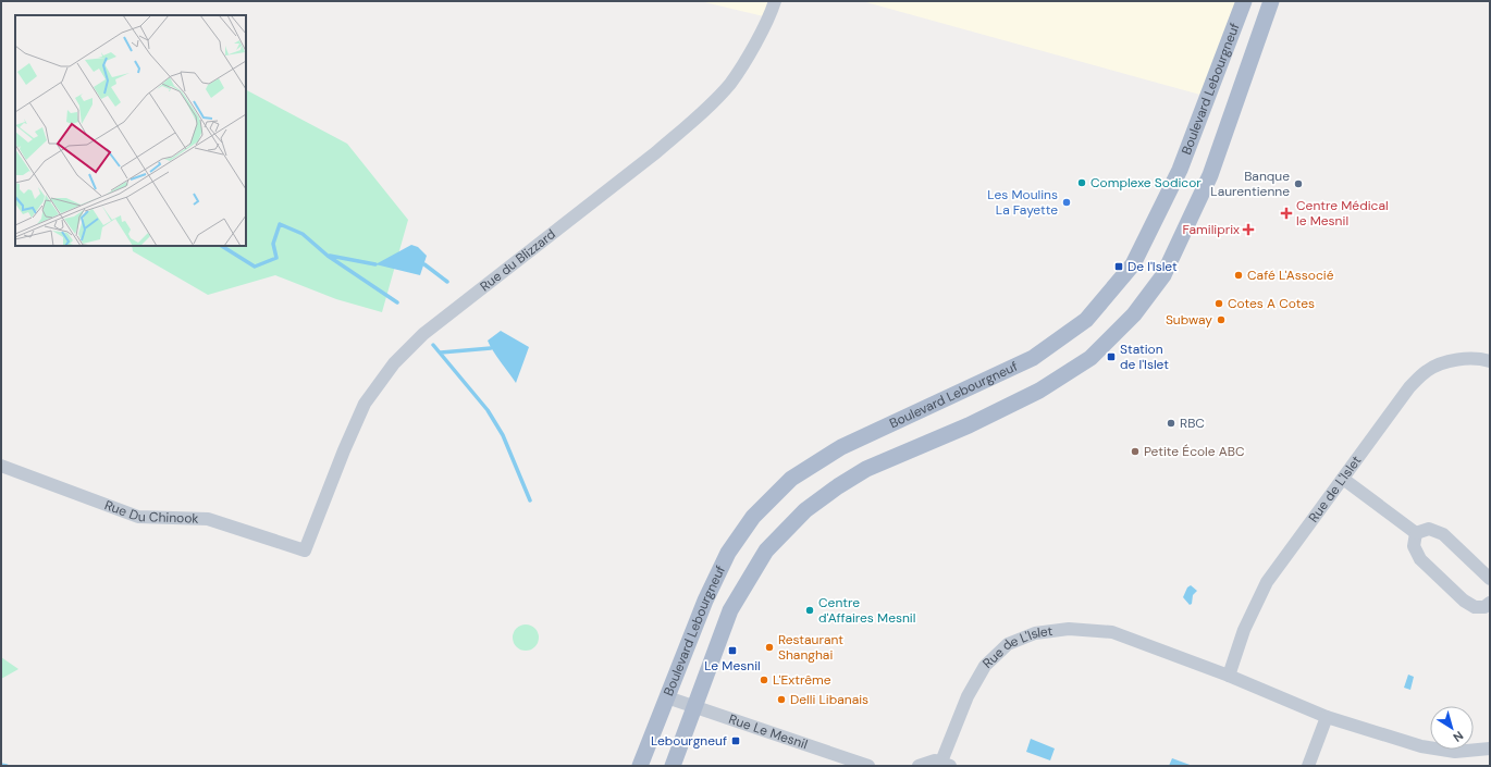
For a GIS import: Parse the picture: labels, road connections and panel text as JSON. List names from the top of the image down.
{
  "streets": {
    "main road": ["Boulevard Lebourgneuf"],
    "street": [
      "Rue du Blizzard",
      "Rue de L'Islet",
      "Rue Du Chinook",
      "Rue Le Mesnil"
    ]
  },
  "crossings": [
    ["Boulevard Lebourgneuf", "Rue Le Mesnil"],
    ["Rue du Blizzard", "Rue Du Chinook"]
  ],
  "places": {
    "other": [
      "Complexe Sodicor",
      "Banque Laurentienne",
      "Les Moulins La Fayette",
      "Café L'Associé",
      "Cotes A Cotes",
      "Subway",
      "RBC",
      "Petite École ABC",
      "Centre d'Affaires Mesnil",
      "Restaurant Shanghai",
      "L'Extrême",
      "Delli Libanais"
    ],
    "health": ["Centre Médical le Mesnil", "Familiprix"],
    "transit": [
      "De l'Islet",
      "Station de l'Islet",
      "Le Mesnil",
      "Lebourgneuf"
    ]
  },
  "north": "bottom right"
}
